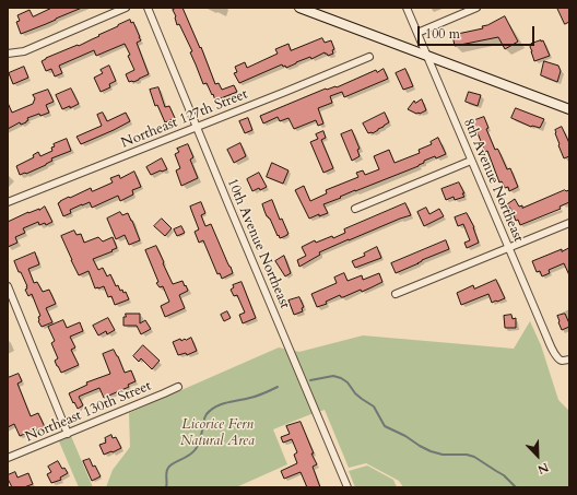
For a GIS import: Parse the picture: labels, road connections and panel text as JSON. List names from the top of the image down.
{
  "streets": {
    "street": [
      "Northeast 127th Street",
      "8th Avenue Northeast",
      "10th Avenue Northeast",
      "Northeast 130th Street"
    ]
  },
  "crossings": [
    ["Northeast 127th Street", "10th Avenue Northeast"]
  ],
  "parks": ["Licorice Fern Natural Area"],
  "scale_bar": "100 m",
  "north": "bottom right"
}
